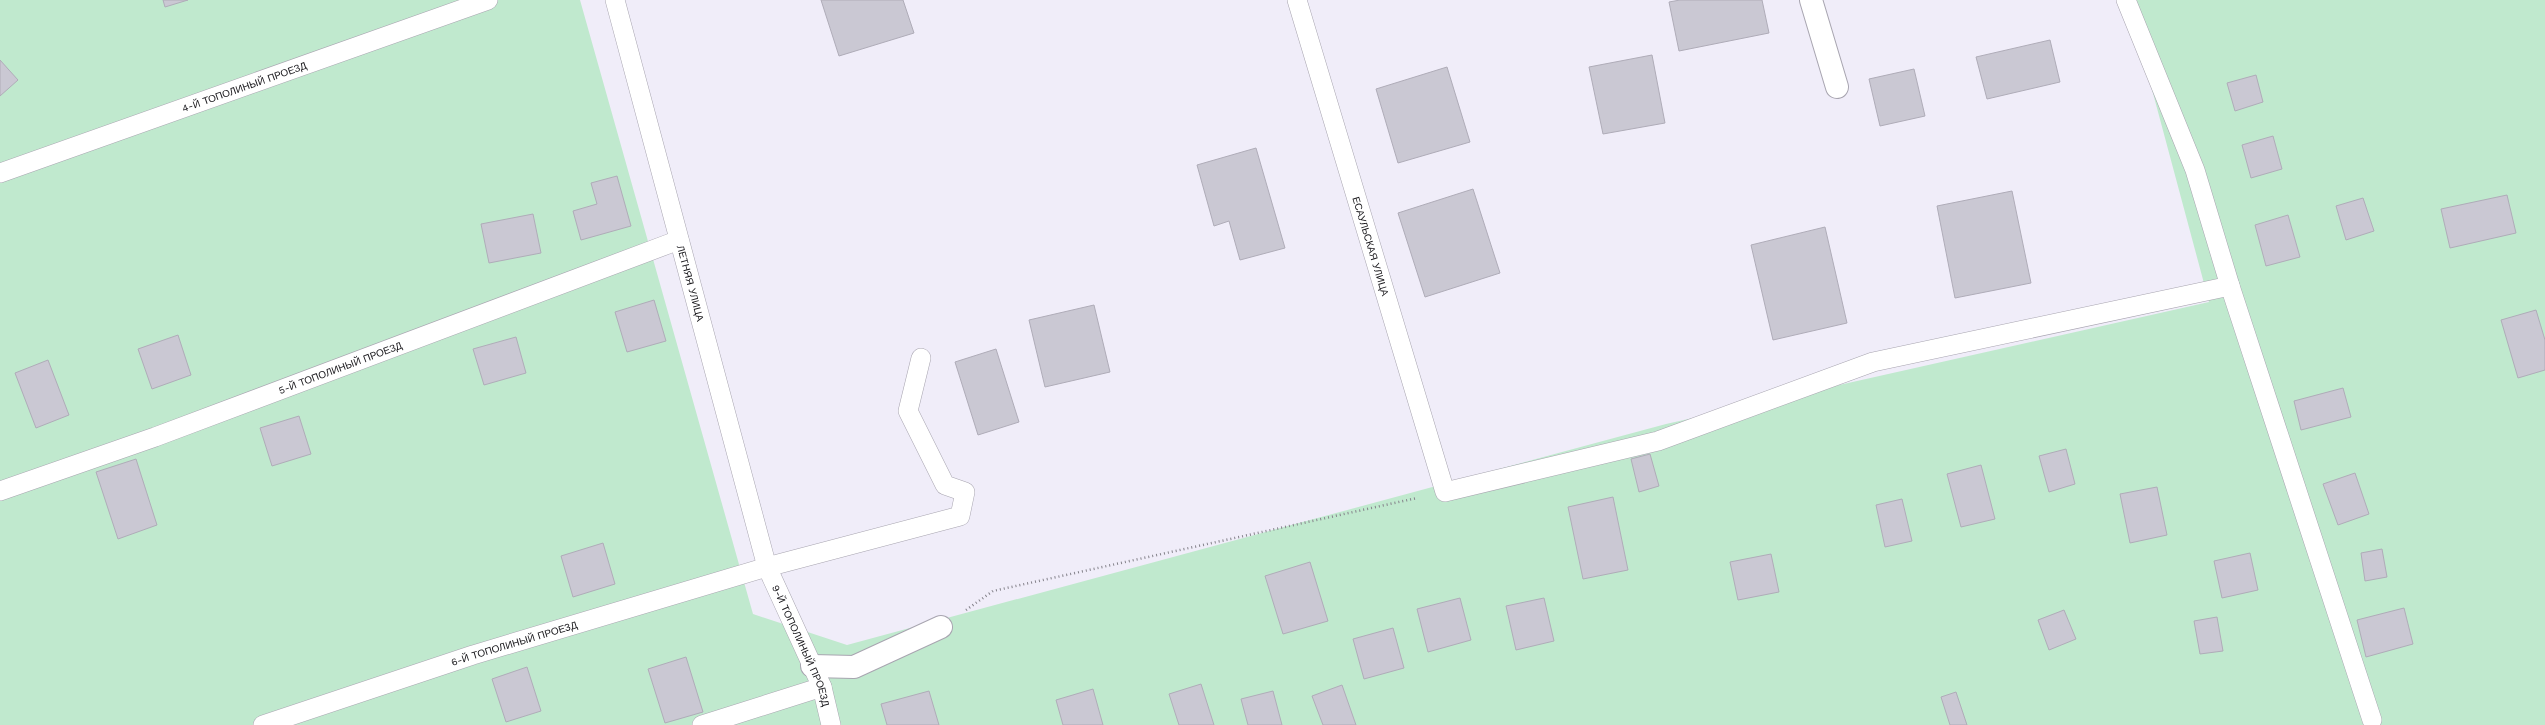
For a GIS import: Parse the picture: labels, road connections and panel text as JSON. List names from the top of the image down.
{
  "streets": {
    "lane": [
      "4-Й ТОПОЛИНЫЙ ПРОЕЗД",
      "ЕСАУЛЬСКАЯ УЛИЦА",
      "ЛЕТНЯЯ УЛИЦА",
      "5-Й ТОПОЛИНЫЙ ПРОЕЗД",
      "6-Й ТОПОЛИНЫЙ ПРОЕЗД",
      "9-Й ТОПОЛИНЫЙ ПРОЕЗД"
    ]
  },
  "crossings": [
    ["ЛЕТНЯЯ УЛИЦА", "5-Й ТОПОЛИНЫЙ ПРОЕЗД"],
    ["ЛЕТНЯЯ УЛИЦА", "6-Й ТОПОЛИНЫЙ ПРОЕЗД"],
    ["ЛЕТНЯЯ УЛИЦА", "9-Й ТОПОЛИНЫЙ ПРОЕЗД"],
    ["6-Й ТОПОЛИНЫЙ ПРОЕЗД", "9-Й ТОПОЛИНЫЙ ПРОЕЗД"]
  ]
}
